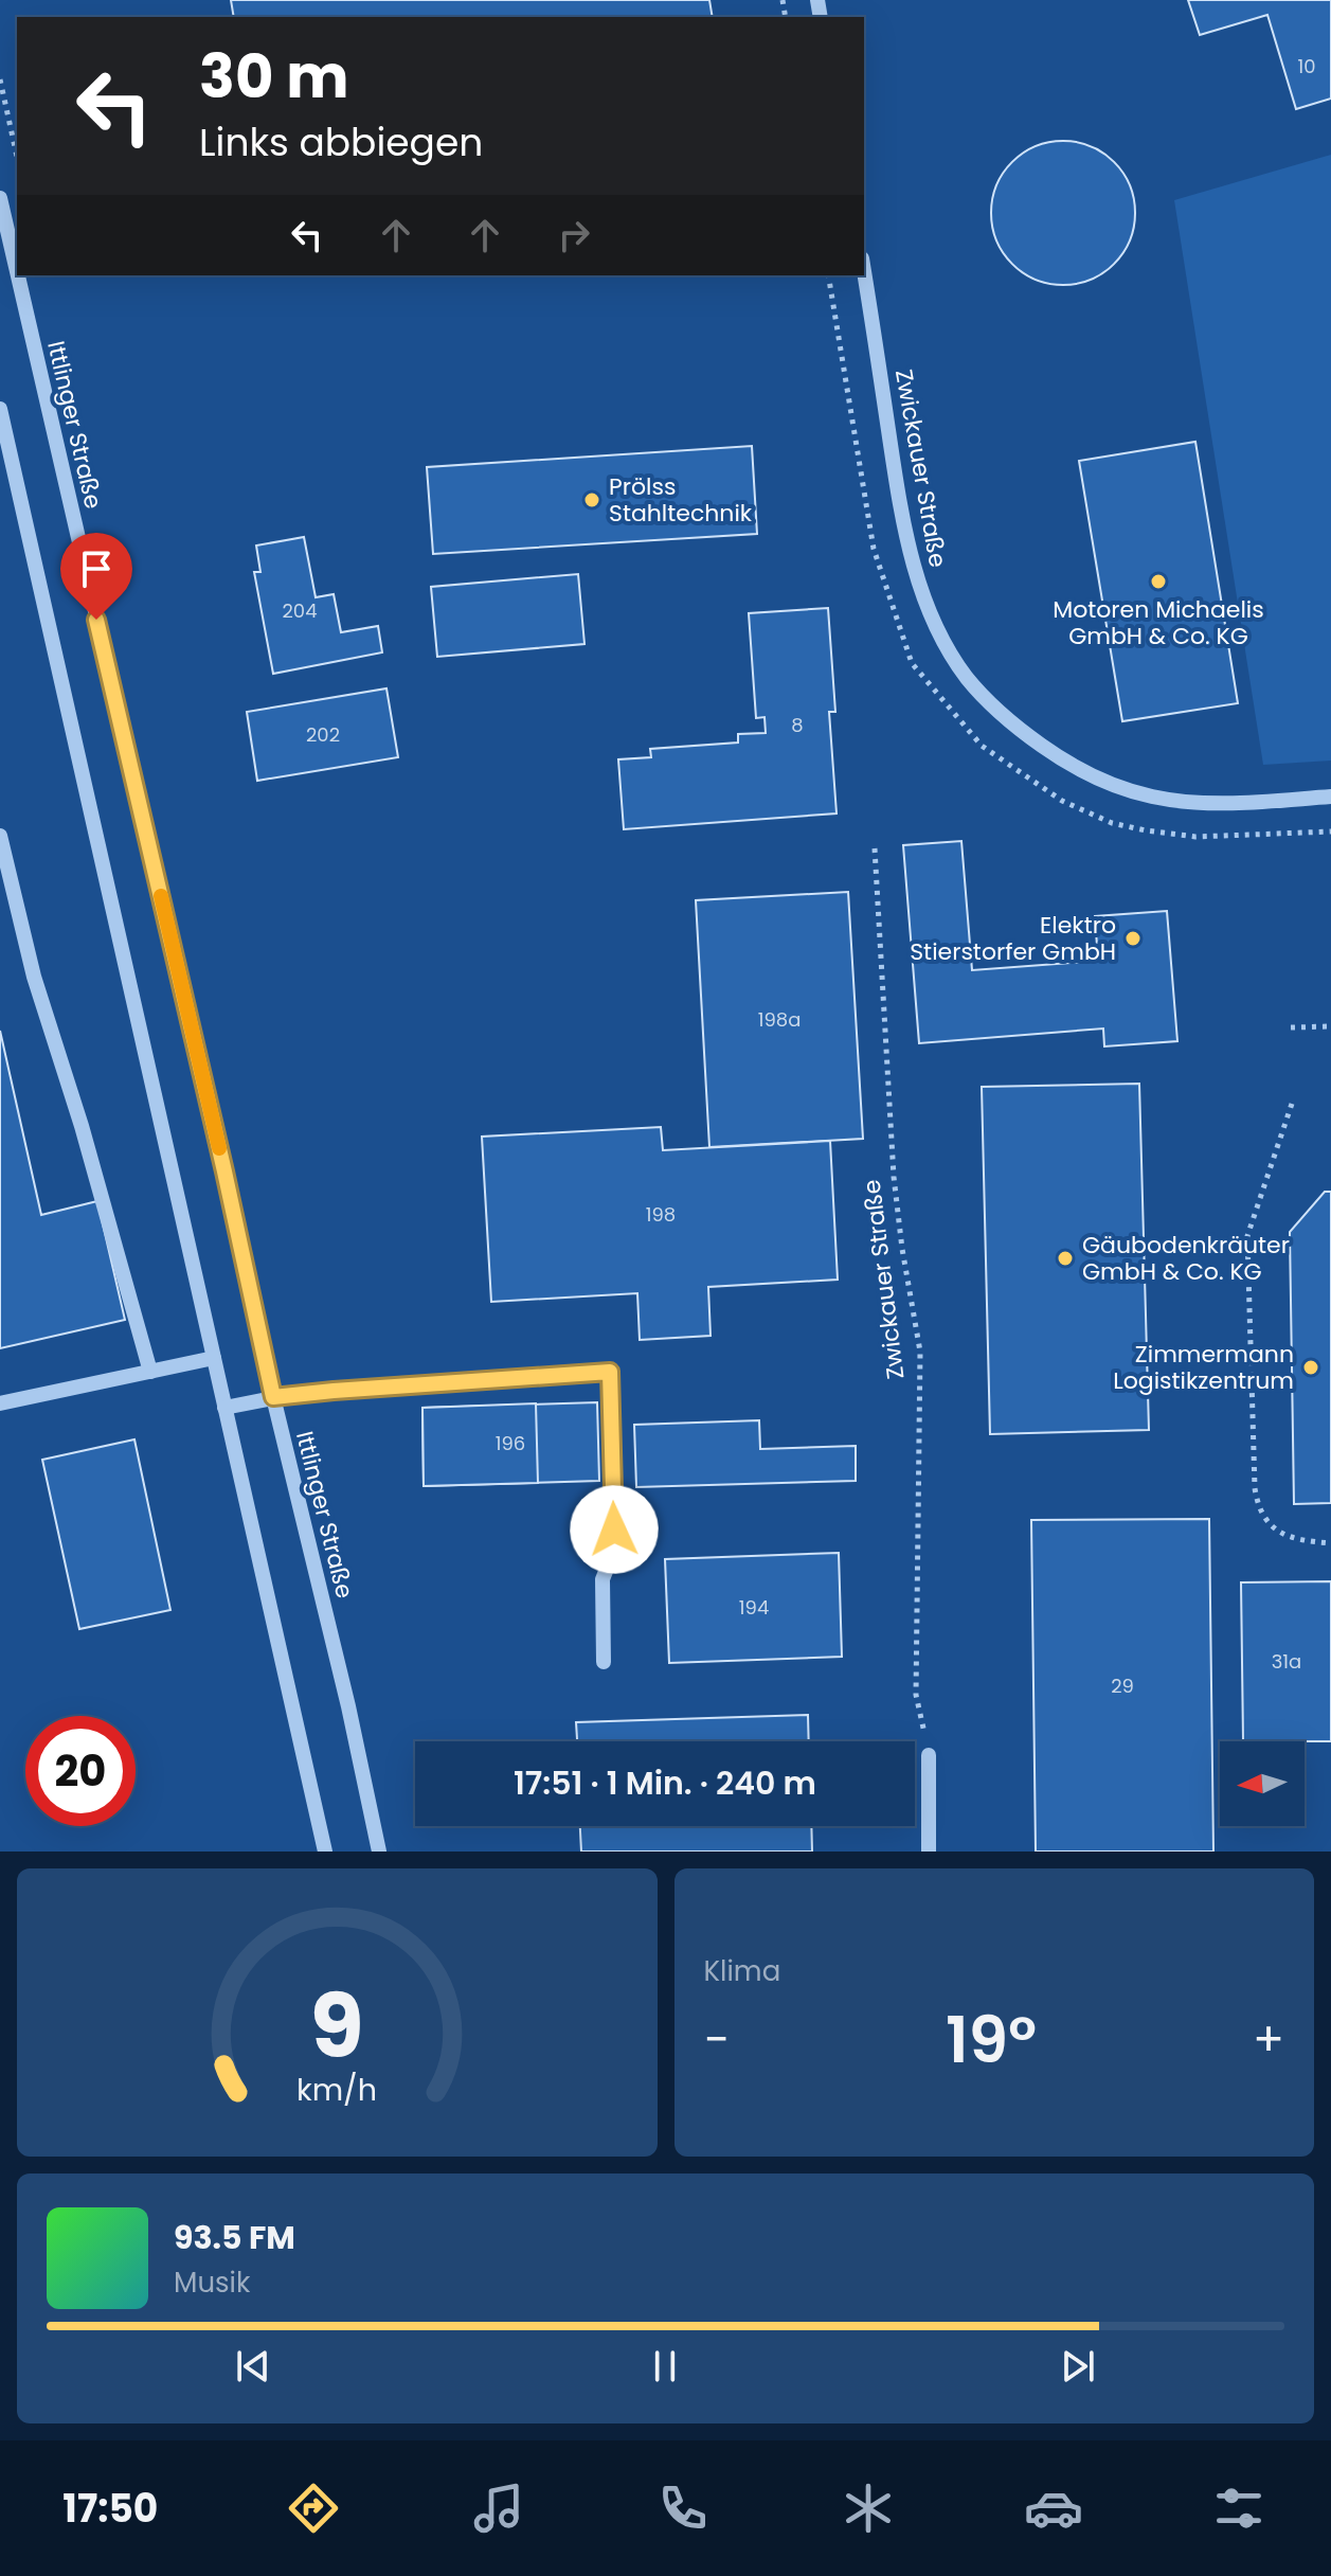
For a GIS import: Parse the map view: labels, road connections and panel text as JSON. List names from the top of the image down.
{
  "streets": {
    "street": ["Ittlinger Straße", "Zwickauer Straße"]
  },
  "places": [
    "Prölss Stahltechnik",
    "Motoren Michaelis GmbH & Co. KG",
    "Elektro Stierstorfer GmbH",
    "Gäubodenkräuter GmbH & Co. KG",
    "Zimmermann Logistikzentrum"
  ],
  "house_numbers": [
    "10",
    "204",
    "8",
    "202",
    "198a",
    "198",
    "196",
    "194",
    "31a",
    "29"
  ],
  "north": "left",
  "page": {
    "turn": ["30 m", "Links abbiegen"],
    "limit": "20",
    "trip": "17:51 · 1 Min. · 240 m",
    "tile": "Klima",
    "heat": ["−", "19°", "+"],
    "song": ["93.5 FM", "Musik"],
    "tabs": "17:50",
    "gauge": ["9", "km/h"]
  }
}
